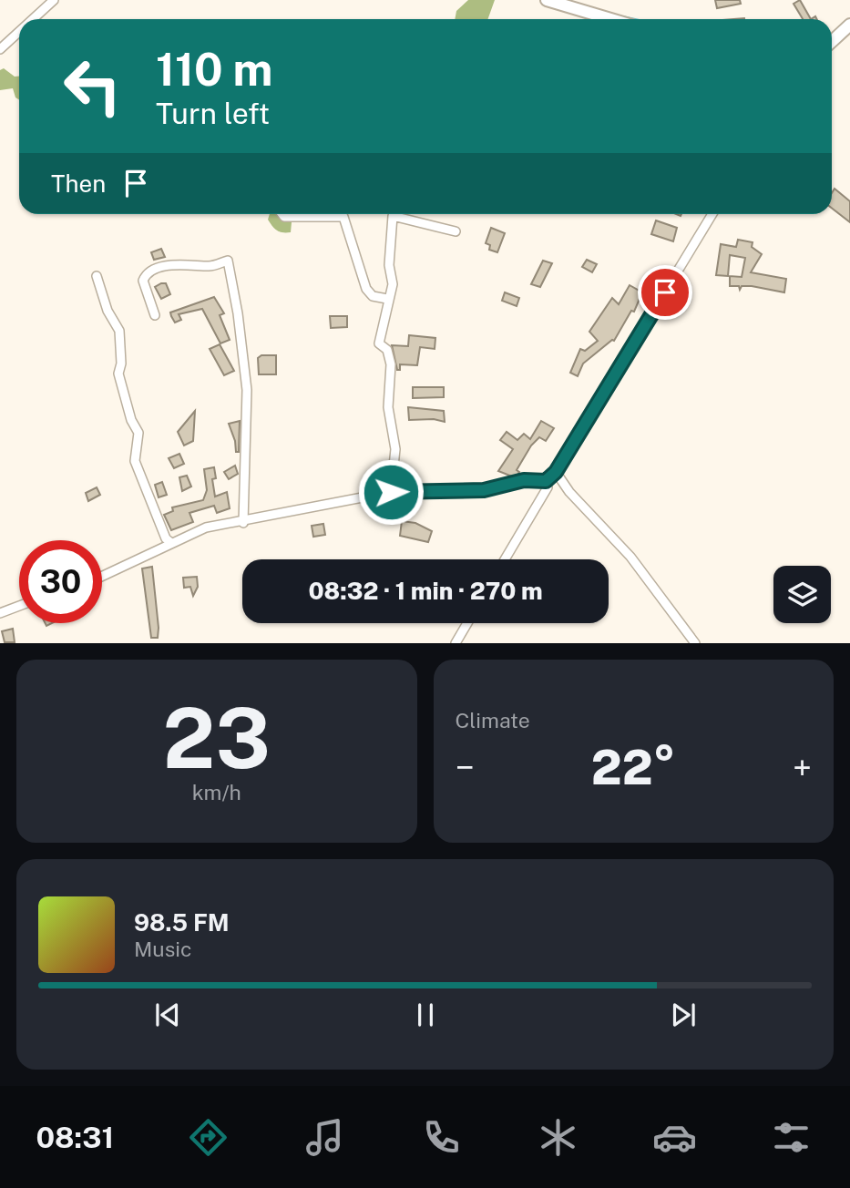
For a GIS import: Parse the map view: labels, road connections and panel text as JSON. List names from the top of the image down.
{
  "page": {
    "turn": ["110 m", "Turn left"],
    "then": "Then",
    "limit": "30",
    "trip": "08:32 · 1 min · 270 m",
    "tile": [
      ["23", "km/h"],
      "Climate"
    ],
    "heat": ["−", "22°", "+"],
    "song": ["98.5 FM", "Music"],
    "tabs": "08:31"
  }
}
